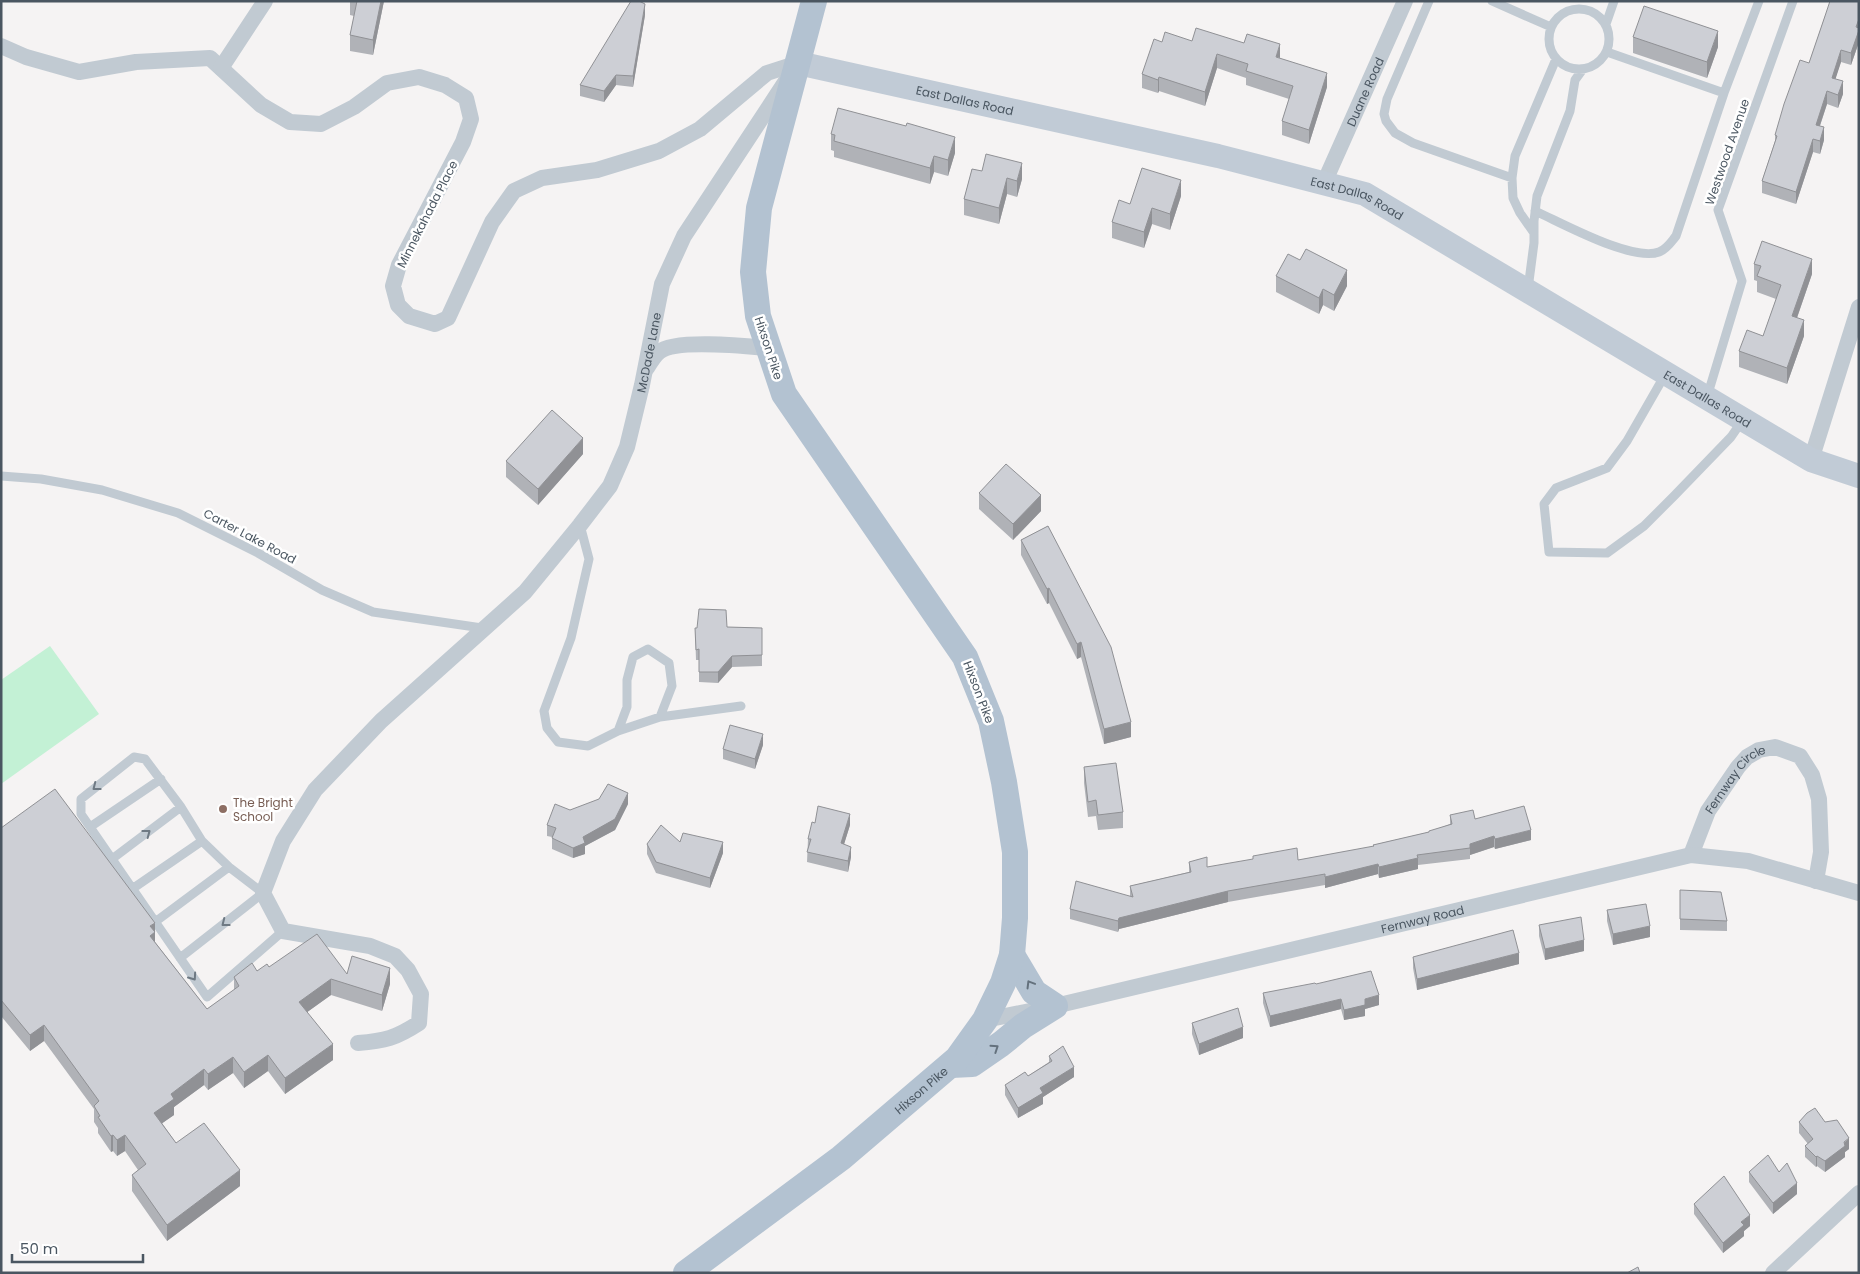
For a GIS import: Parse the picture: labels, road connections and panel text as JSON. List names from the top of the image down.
{
  "streets": {
    "main road": ["Hixson Pike"],
    "street": [
      "Duane Road",
      "East Dallas Road",
      "Minnekahada Place",
      "McDade Lane",
      "Fernway Circle",
      "Fernway Road"
    ],
    "lane": ["Westwood Avenue", "Carter Lake Road"]
  },
  "crossings": [
    ["Duane Road", "East Dallas Road"],
    ["East Dallas Road", "Westwood Avenue"],
    ["East Dallas Road", "Minnekahada Place"],
    ["East Dallas Road", "Hixson Pike"],
    ["East Dallas Road", "McDade Lane"],
    ["Minnekahada Place", "Hixson Pike"],
    ["Minnekahada Place", "McDade Lane"],
    ["Hixson Pike", "McDade Lane"],
    ["Hixson Pike", "Fernway Road"],
    ["McDade Lane", "Carter Lake Road"],
    ["Fernway Circle", "Fernway Road"]
  ],
  "places": ["The Bright School"],
  "scale_bar": "50 m"
}
